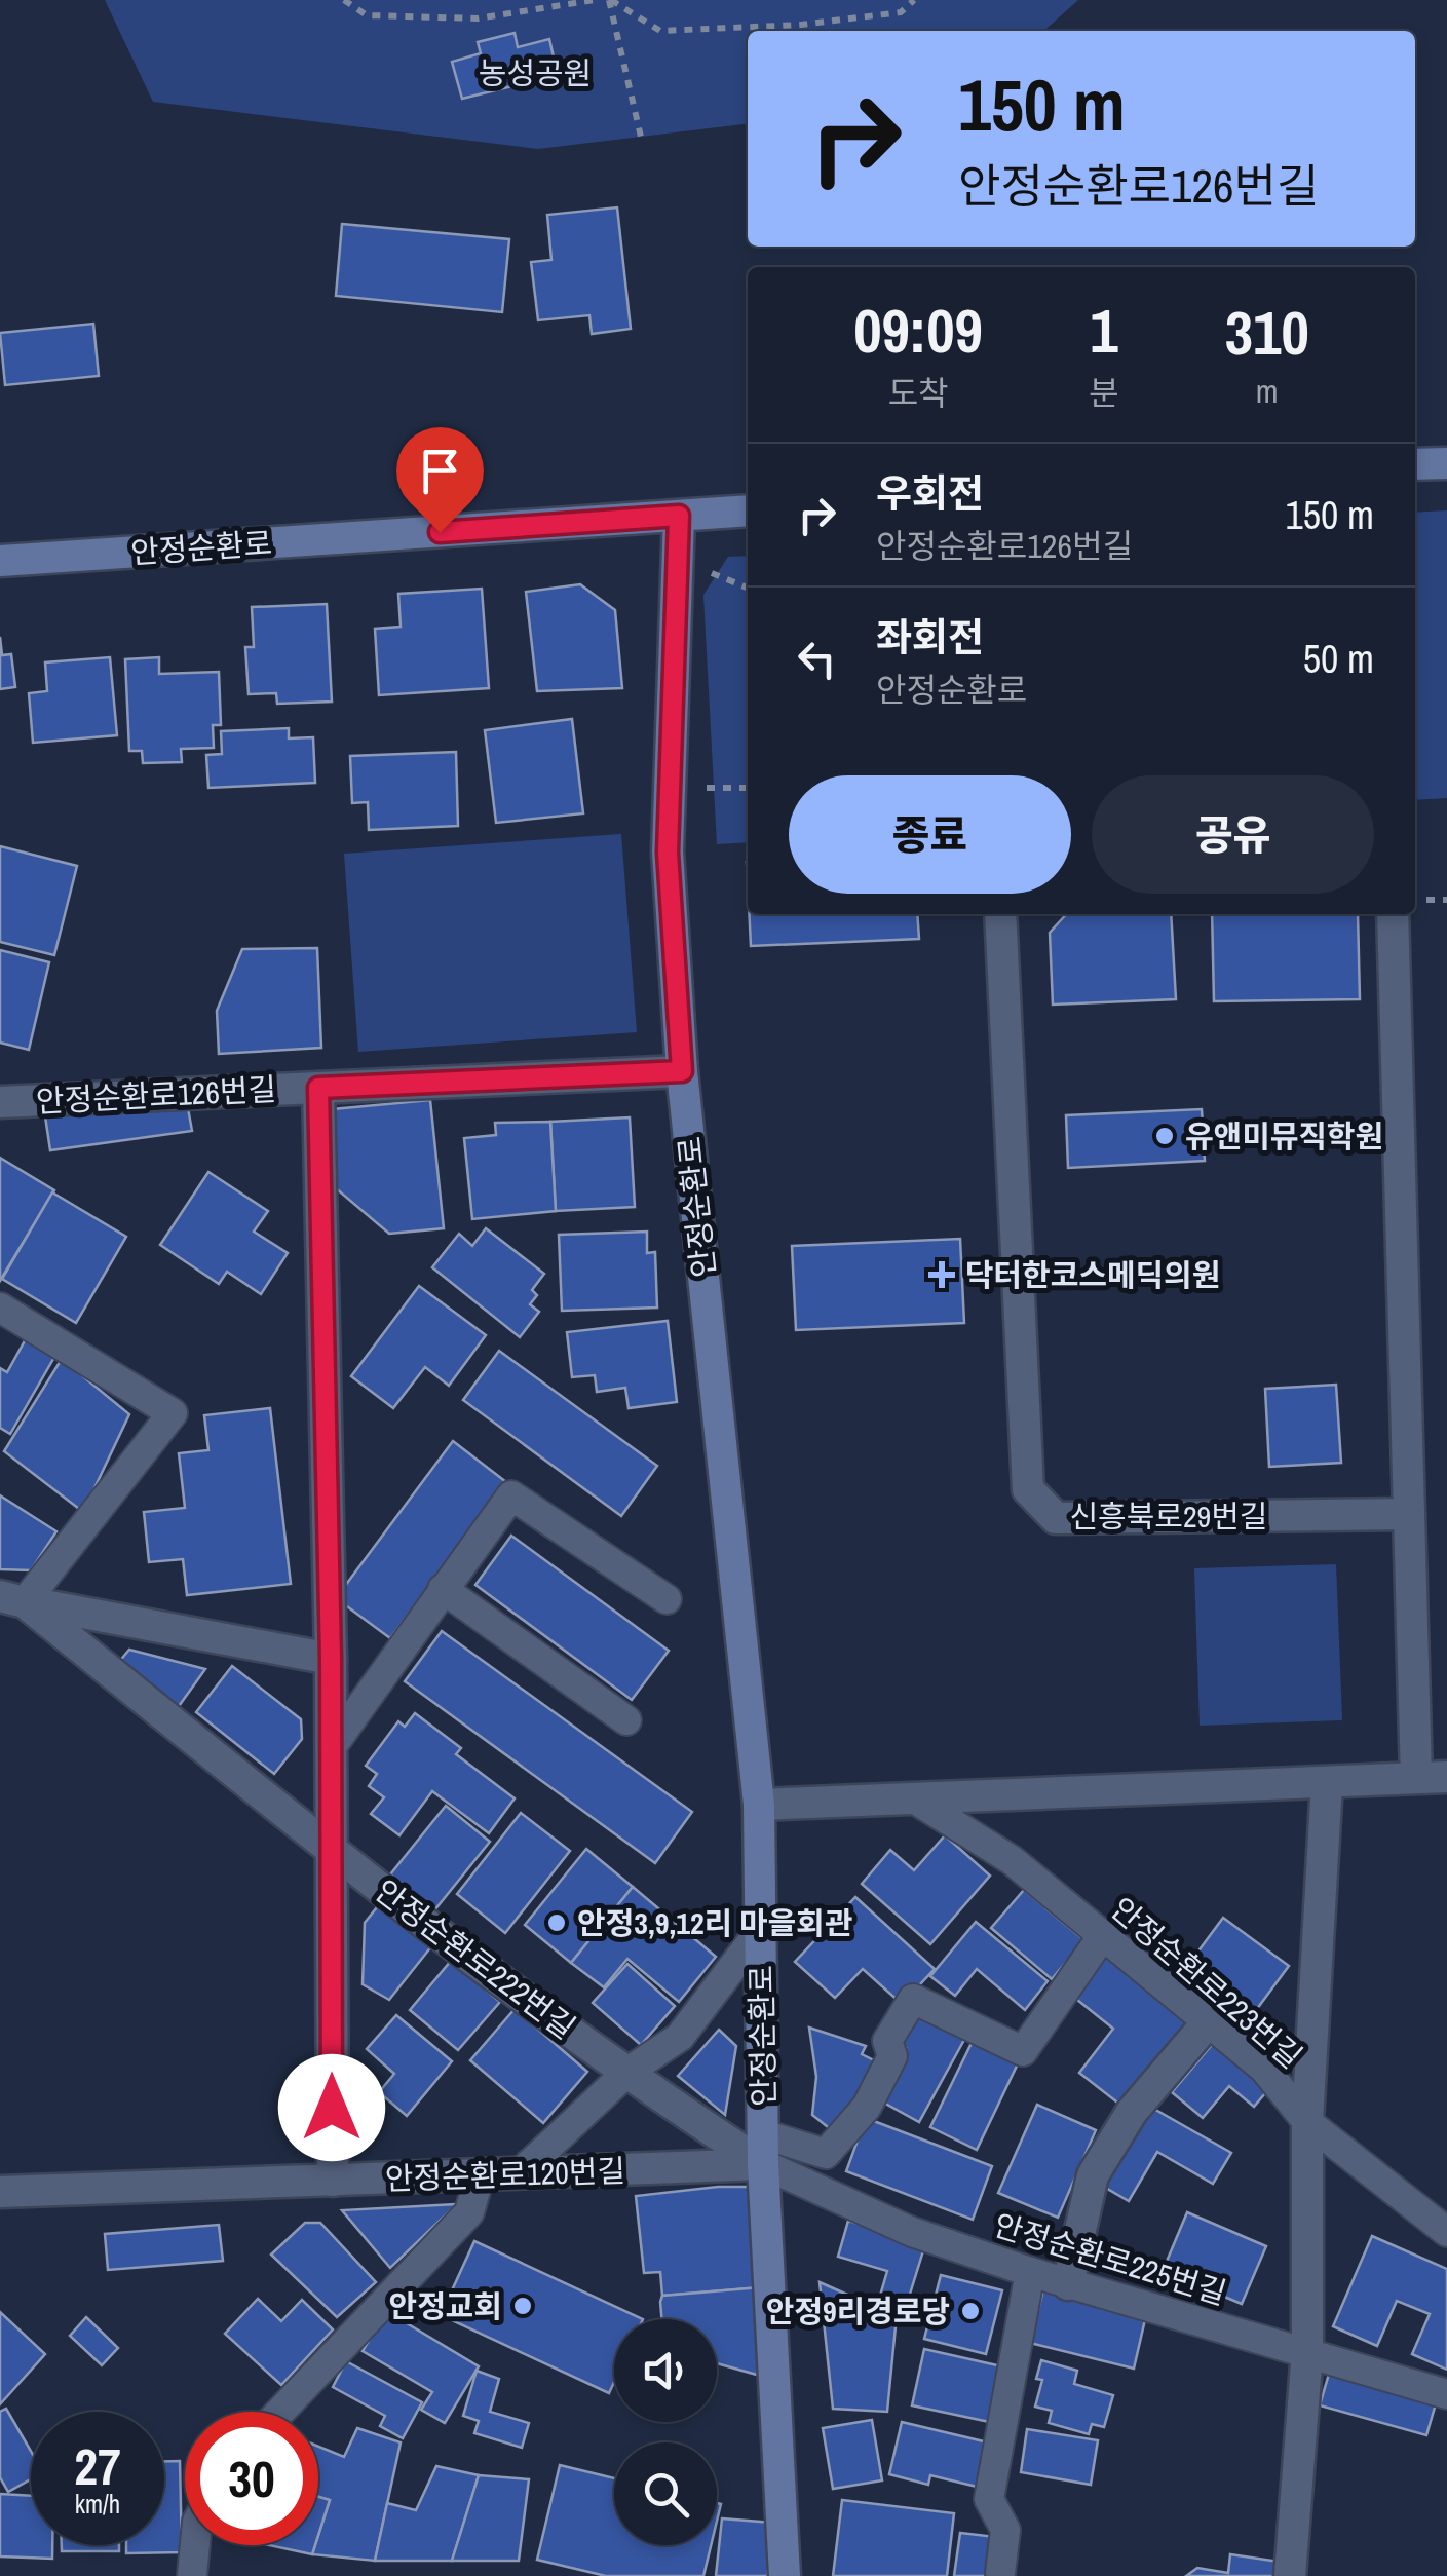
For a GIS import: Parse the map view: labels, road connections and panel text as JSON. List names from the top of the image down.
{
  "streets": {
    "street": [
      "안정순환로",
      "안정순환로126번길",
      "신흥북로29번길",
      "안정순환로222번길",
      "안정순환로120번길"
    ],
    "lane": ["안정순환로223번길", "안정순환로225번길"]
  },
  "crossings": [
    ["안정순환로", "안정순환로126번길"],
    ["안정순환로", "안정순환로222번길"],
    ["안정순환로", "안정순환로120번길"],
    ["안정순환로", "안정순환로225번길"],
    ["안정순환로222번길", "안정순환로120번길"],
    ["안정순환로222번길", "안정순환로225번길"],
    ["안정순환로120번길", "안정순환로225번길"]
  ],
  "parks": ["농성공원"],
  "places": {
    "other": [
      "유앤미뮤직학원",
      "안정3,9,12리 마을회관",
      "안정교회",
      "안정9리경로당"
    ],
    "health": ["닥터한코스메딕의원"]
  },
  "page": {
    "turn": ["150 m", "안정순환로126번길"],
    "eta": [
      "09:09",
      "도착",
      "1",
      "분",
      "310",
      "m"
    ],
    "list": [
      {
        "name": "우회전",
        "note": "안정순환로126번길",
        "value": "150 m"
      },
      {
        "name": "좌회전",
        "note": "안정순환로",
        "value": "50 m"
      }
    ],
    "buttons": ["종료", "공유"],
    "speed": "27 km/h",
    "limit": "30"
  }
}
